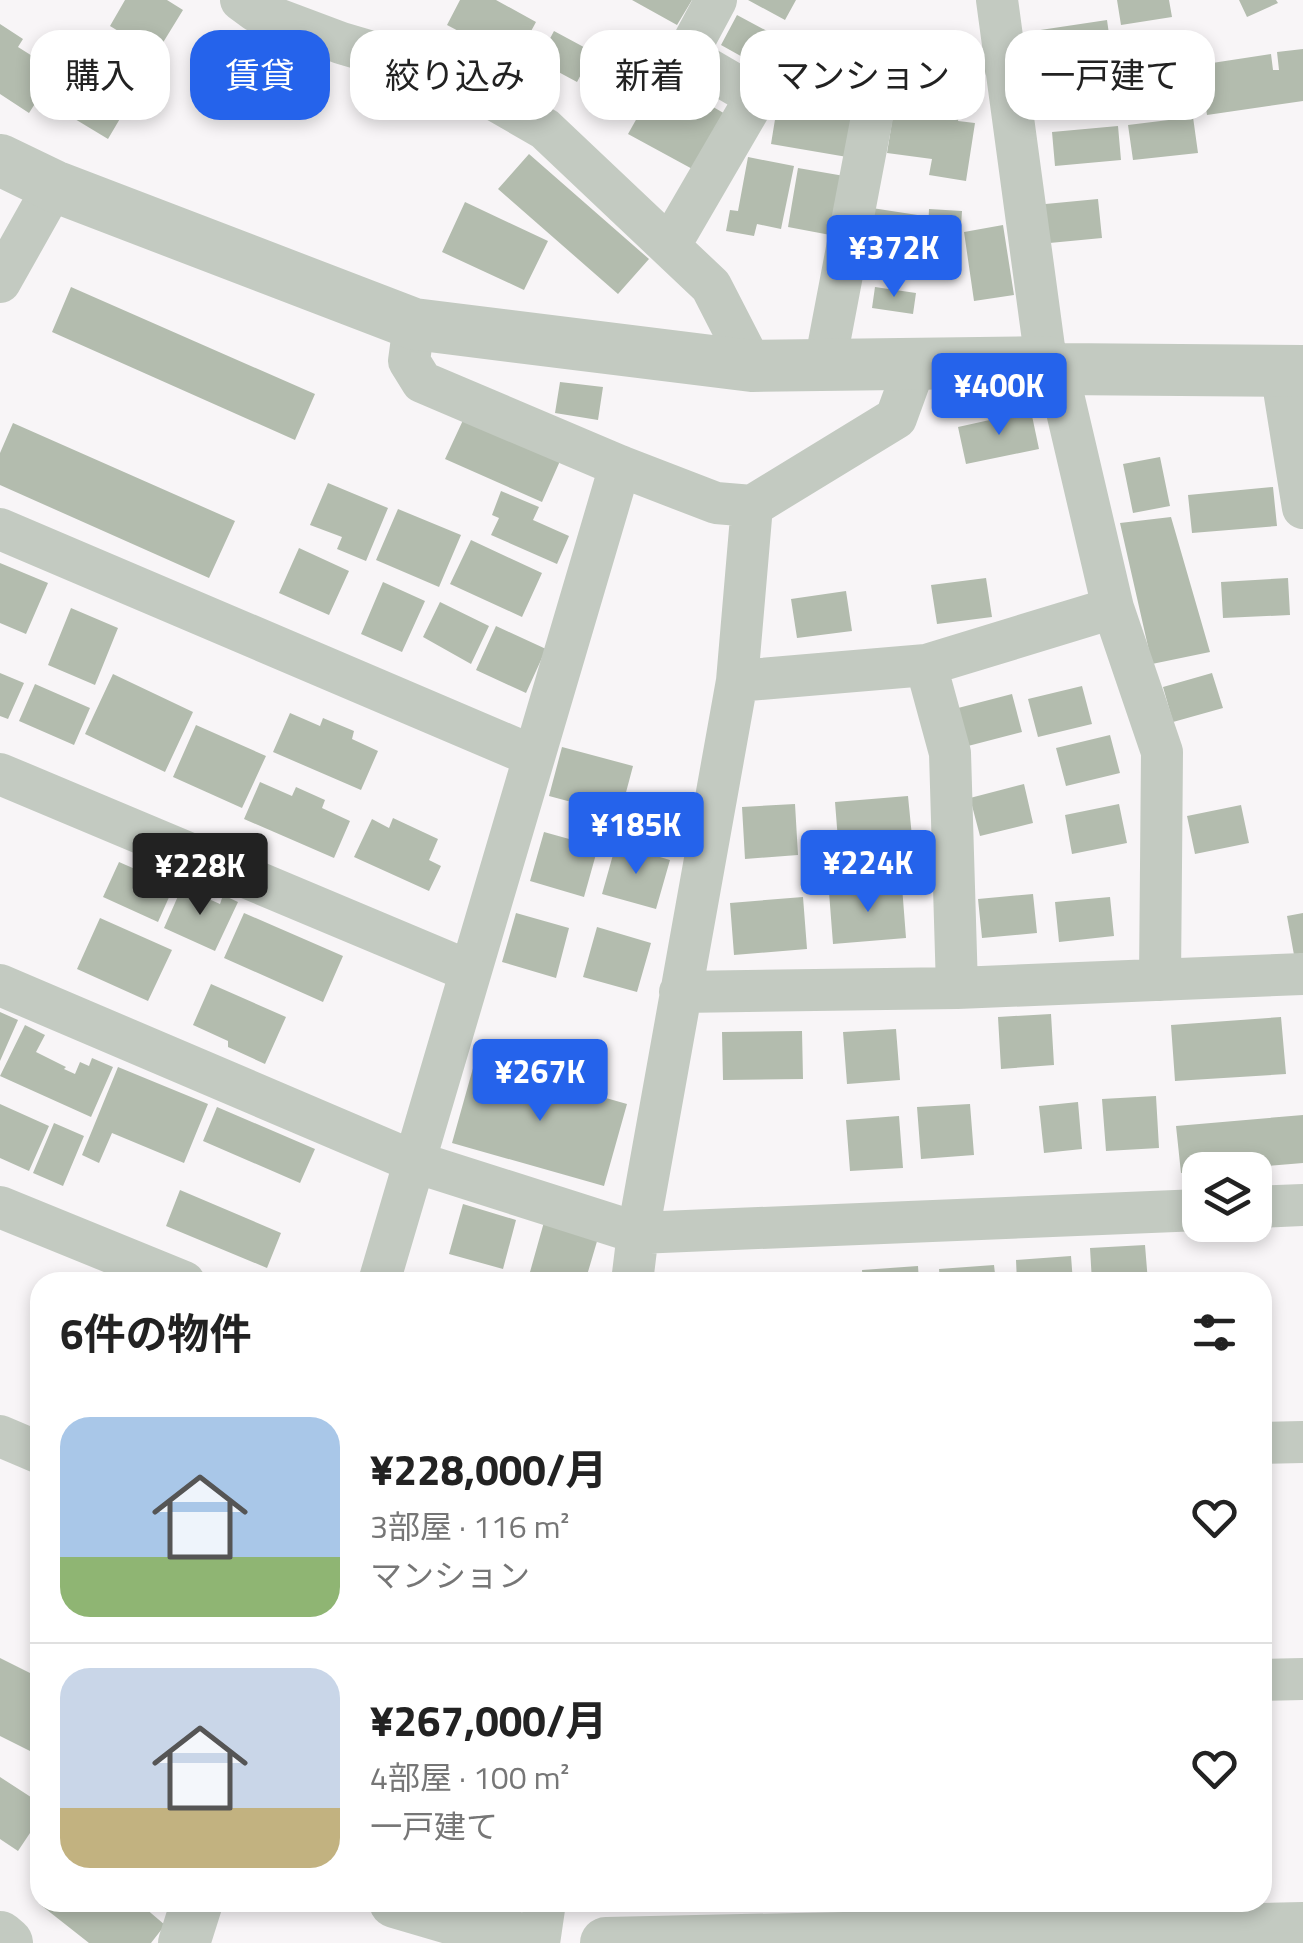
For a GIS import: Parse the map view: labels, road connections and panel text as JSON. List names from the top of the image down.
{
  "page": {
    "chip": [
      "購入",
      "賃貸",
      "絞り込み",
      "新着",
      "マンション",
      "一戸建て"
    ],
    "price": [
      "¥372K",
      "¥400K",
      "¥185K",
      "¥224K",
      "¥228K",
      "¥267K"
    ],
    "heading": "6件の物件",
    "list": [
      {
        "name": "¥228,000/月",
        "note": "3部屋 · 116 m² · マンション"
      },
      {
        "name": "¥267,000/月",
        "note": "4部屋 · 100 m² · 一戸建て"
      }
    ]
  }
}
